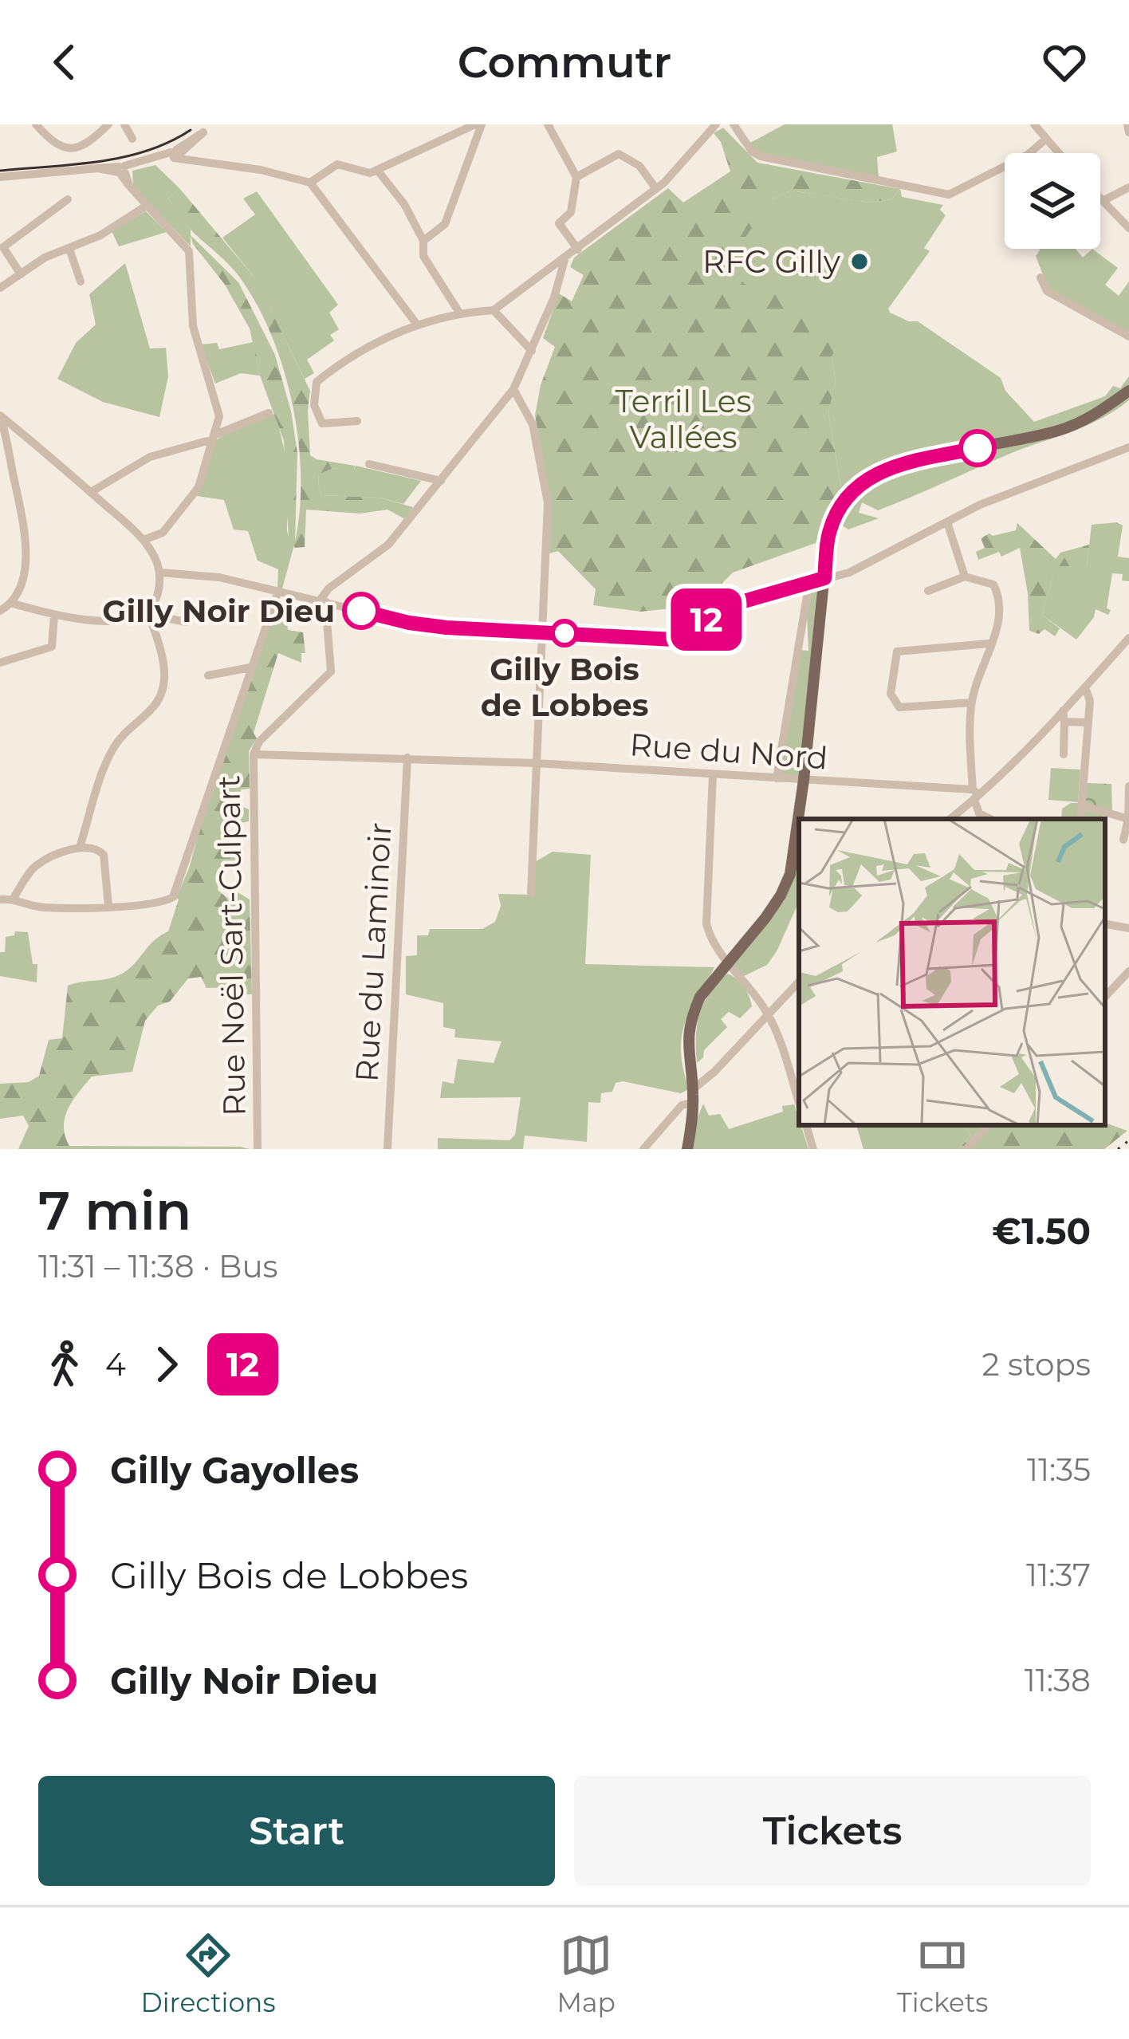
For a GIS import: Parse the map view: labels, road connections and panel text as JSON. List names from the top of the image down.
{
  "streets": {
    "street": ["Rue du Nord", "Rue Noël Sart-Culpart", "Rue du Laminoir"]
  },
  "crossings": [
    ["Rue du Nord", "Rue Noël Sart-Culpart"],
    ["Rue du Nord", "Rue du Laminoir"]
  ],
  "parks": ["Terril Les Vallées"],
  "places": ["RFC Gilly", "Gilly Noir Dieu", "Gilly Bois de Lobbes"],
  "lines": ["bus line 12"],
  "page": {
    "header": "Commutr",
    "on_map": "12",
    "heading": ["7 min", "11:31 – 11:38 · Bus", "€1.50"],
    "legs": ["4", "12", "2 stops"],
    "list": [
      {
        "name": "Gilly Gayolles",
        "value": "11:35"
      },
      {
        "name": "Gilly Bois de Lobbes",
        "value": "11:37"
      },
      {
        "name": "Gilly Noir Dieu",
        "value": "11:38"
      }
    ],
    "buttons": ["Start", "Tickets"],
    "tabs": ["Directions", "Map", "Tickets"]
  }
}
